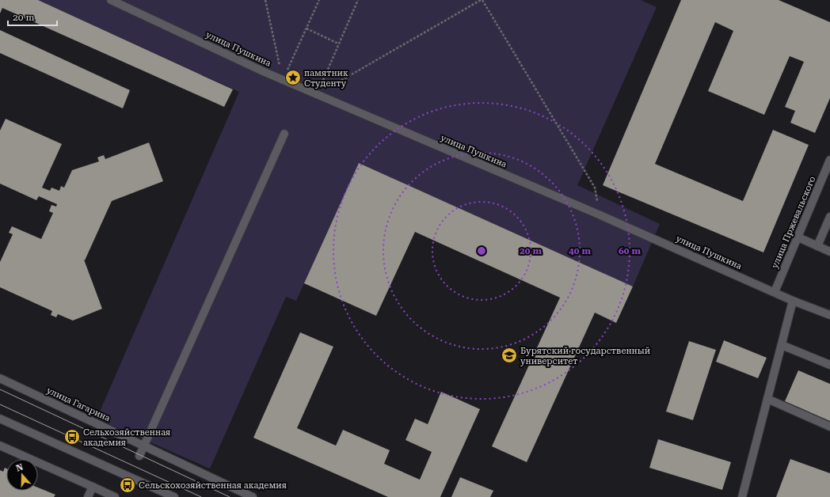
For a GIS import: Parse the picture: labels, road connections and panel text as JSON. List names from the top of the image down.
{
  "streets": {
    "street": ["улица Пушкина", "улица Пржевальского", "улица Гагарина"]
  },
  "crossings": [
    ["улица Пушкина", "улица Пржевальского"]
  ],
  "places": {
    "place": ["памятник Студенту"],
    "school or university": ["Бурятский государственный университет"],
    "bus stop": ["Сельхозяйственная академия", "Сельскохозяйственная академия"]
  },
  "scale_bar": "20 m",
  "north": "top",
  "rings": ["20 m", "40 m", "60 m"]
}
